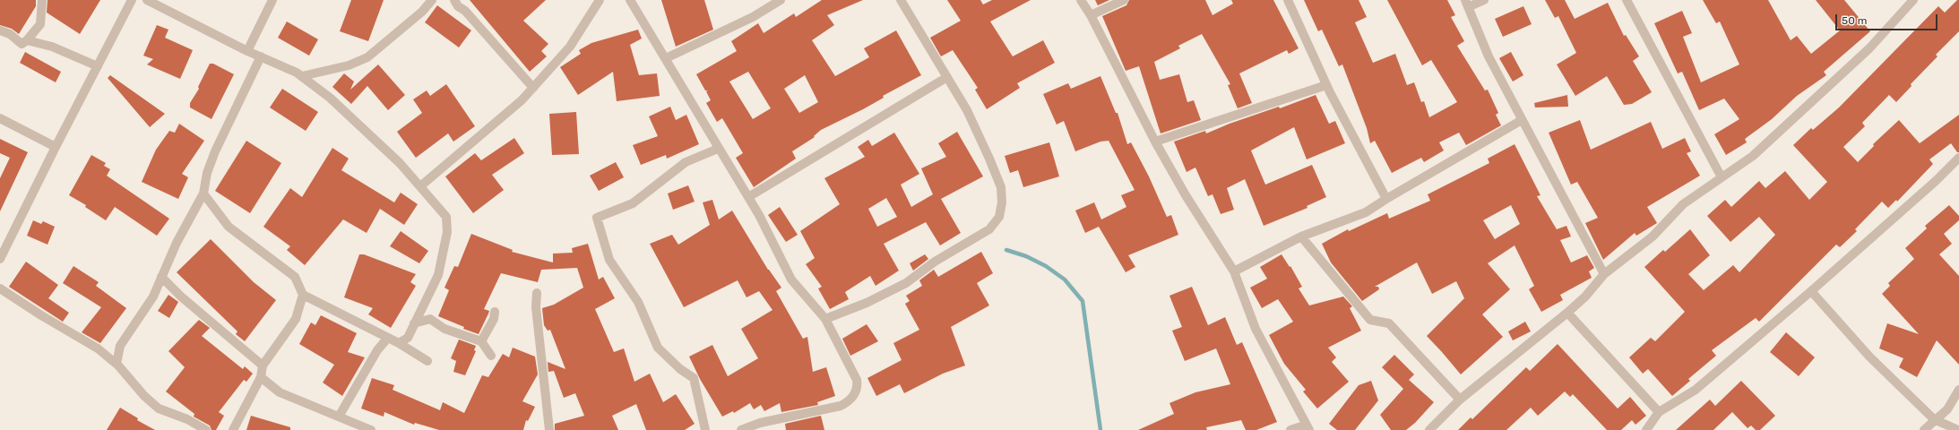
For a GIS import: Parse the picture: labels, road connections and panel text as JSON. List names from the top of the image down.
{
  "scale_bar": "50 m"
}
